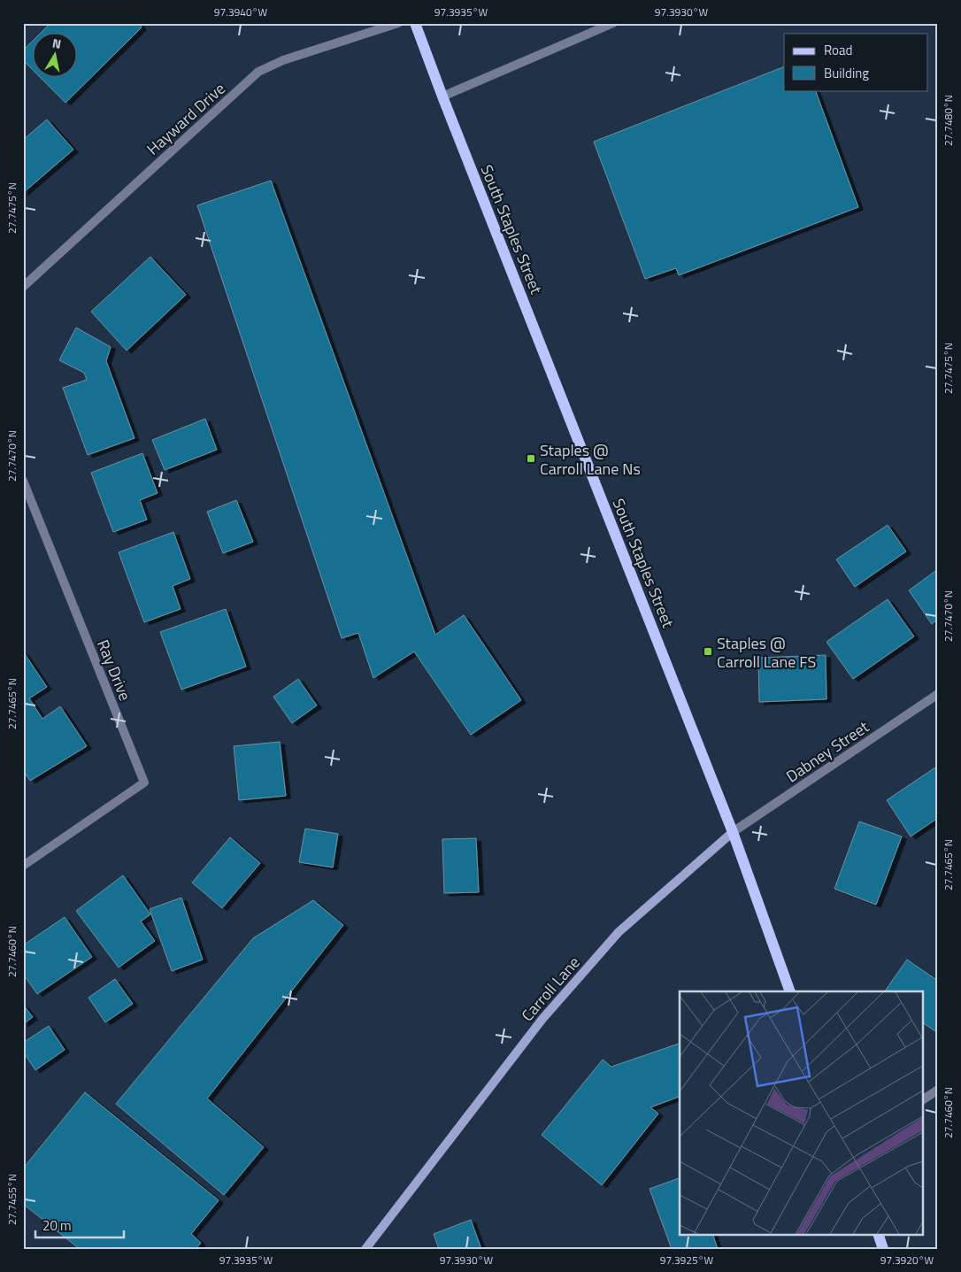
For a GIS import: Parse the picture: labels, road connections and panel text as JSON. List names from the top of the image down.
{
  "streets": {
    "main road": ["South Staples Street"],
    "street": [
      "Hayward Drive",
      "Ray Drive",
      "Dabney Street",
      "Carroll Lane"
    ]
  },
  "crossings": [
    ["South Staples Street", "Dabney Street"],
    ["South Staples Street", "Carroll Lane"],
    ["Dabney Street", "Carroll Lane"]
  ],
  "places": {
    "transit": ["Staples @ Carroll Lane Ns", "Staples @ Carroll Lane FS"]
  },
  "legend": ["Road", "Building"],
  "scale_bar": "20 m",
  "north": "top",
  "coordinates": [
    "97.3940°W",
    "97.3935°W",
    "97.3930°W",
    "27.7480°N",
    "27.7475°N",
    "27.7470°N",
    "27.7465°N",
    "27.7460°N",
    "27.7455°N",
    "97.3925°W",
    "97.3920°W"
  ]
}
